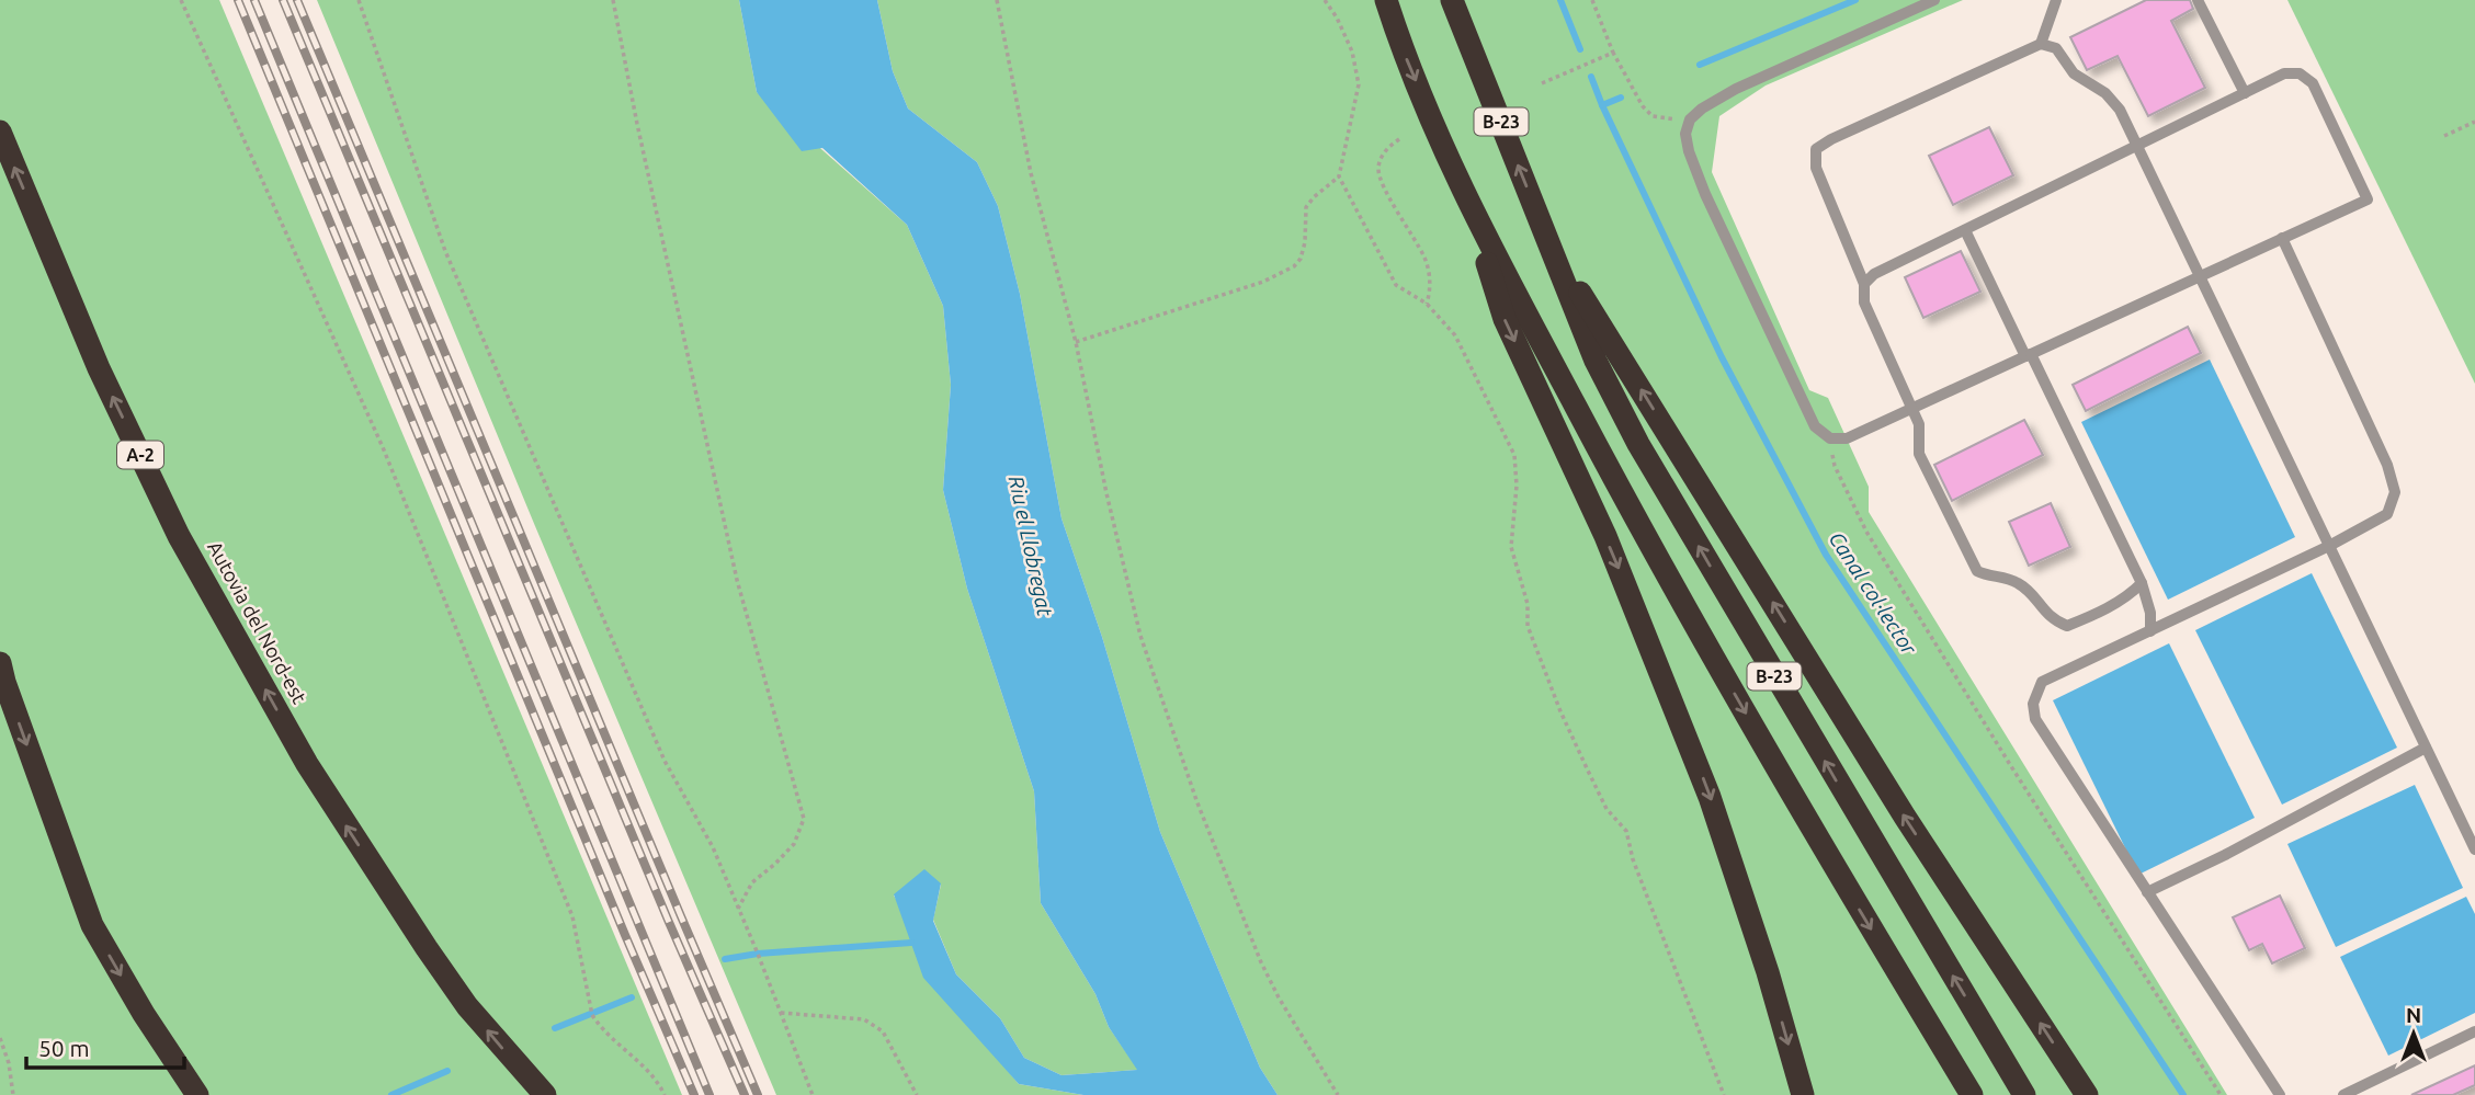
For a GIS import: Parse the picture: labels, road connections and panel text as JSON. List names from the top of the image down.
{
  "streets": {
    "highway": ["B-23", "A-2", "Autovia del Nord-est"]
  },
  "one_way": ["Autovia del Nord-est"],
  "water": ["Riu el Llobregat", "Canal col·lector"],
  "scale_bar": "50 m",
  "north": "top"
}
